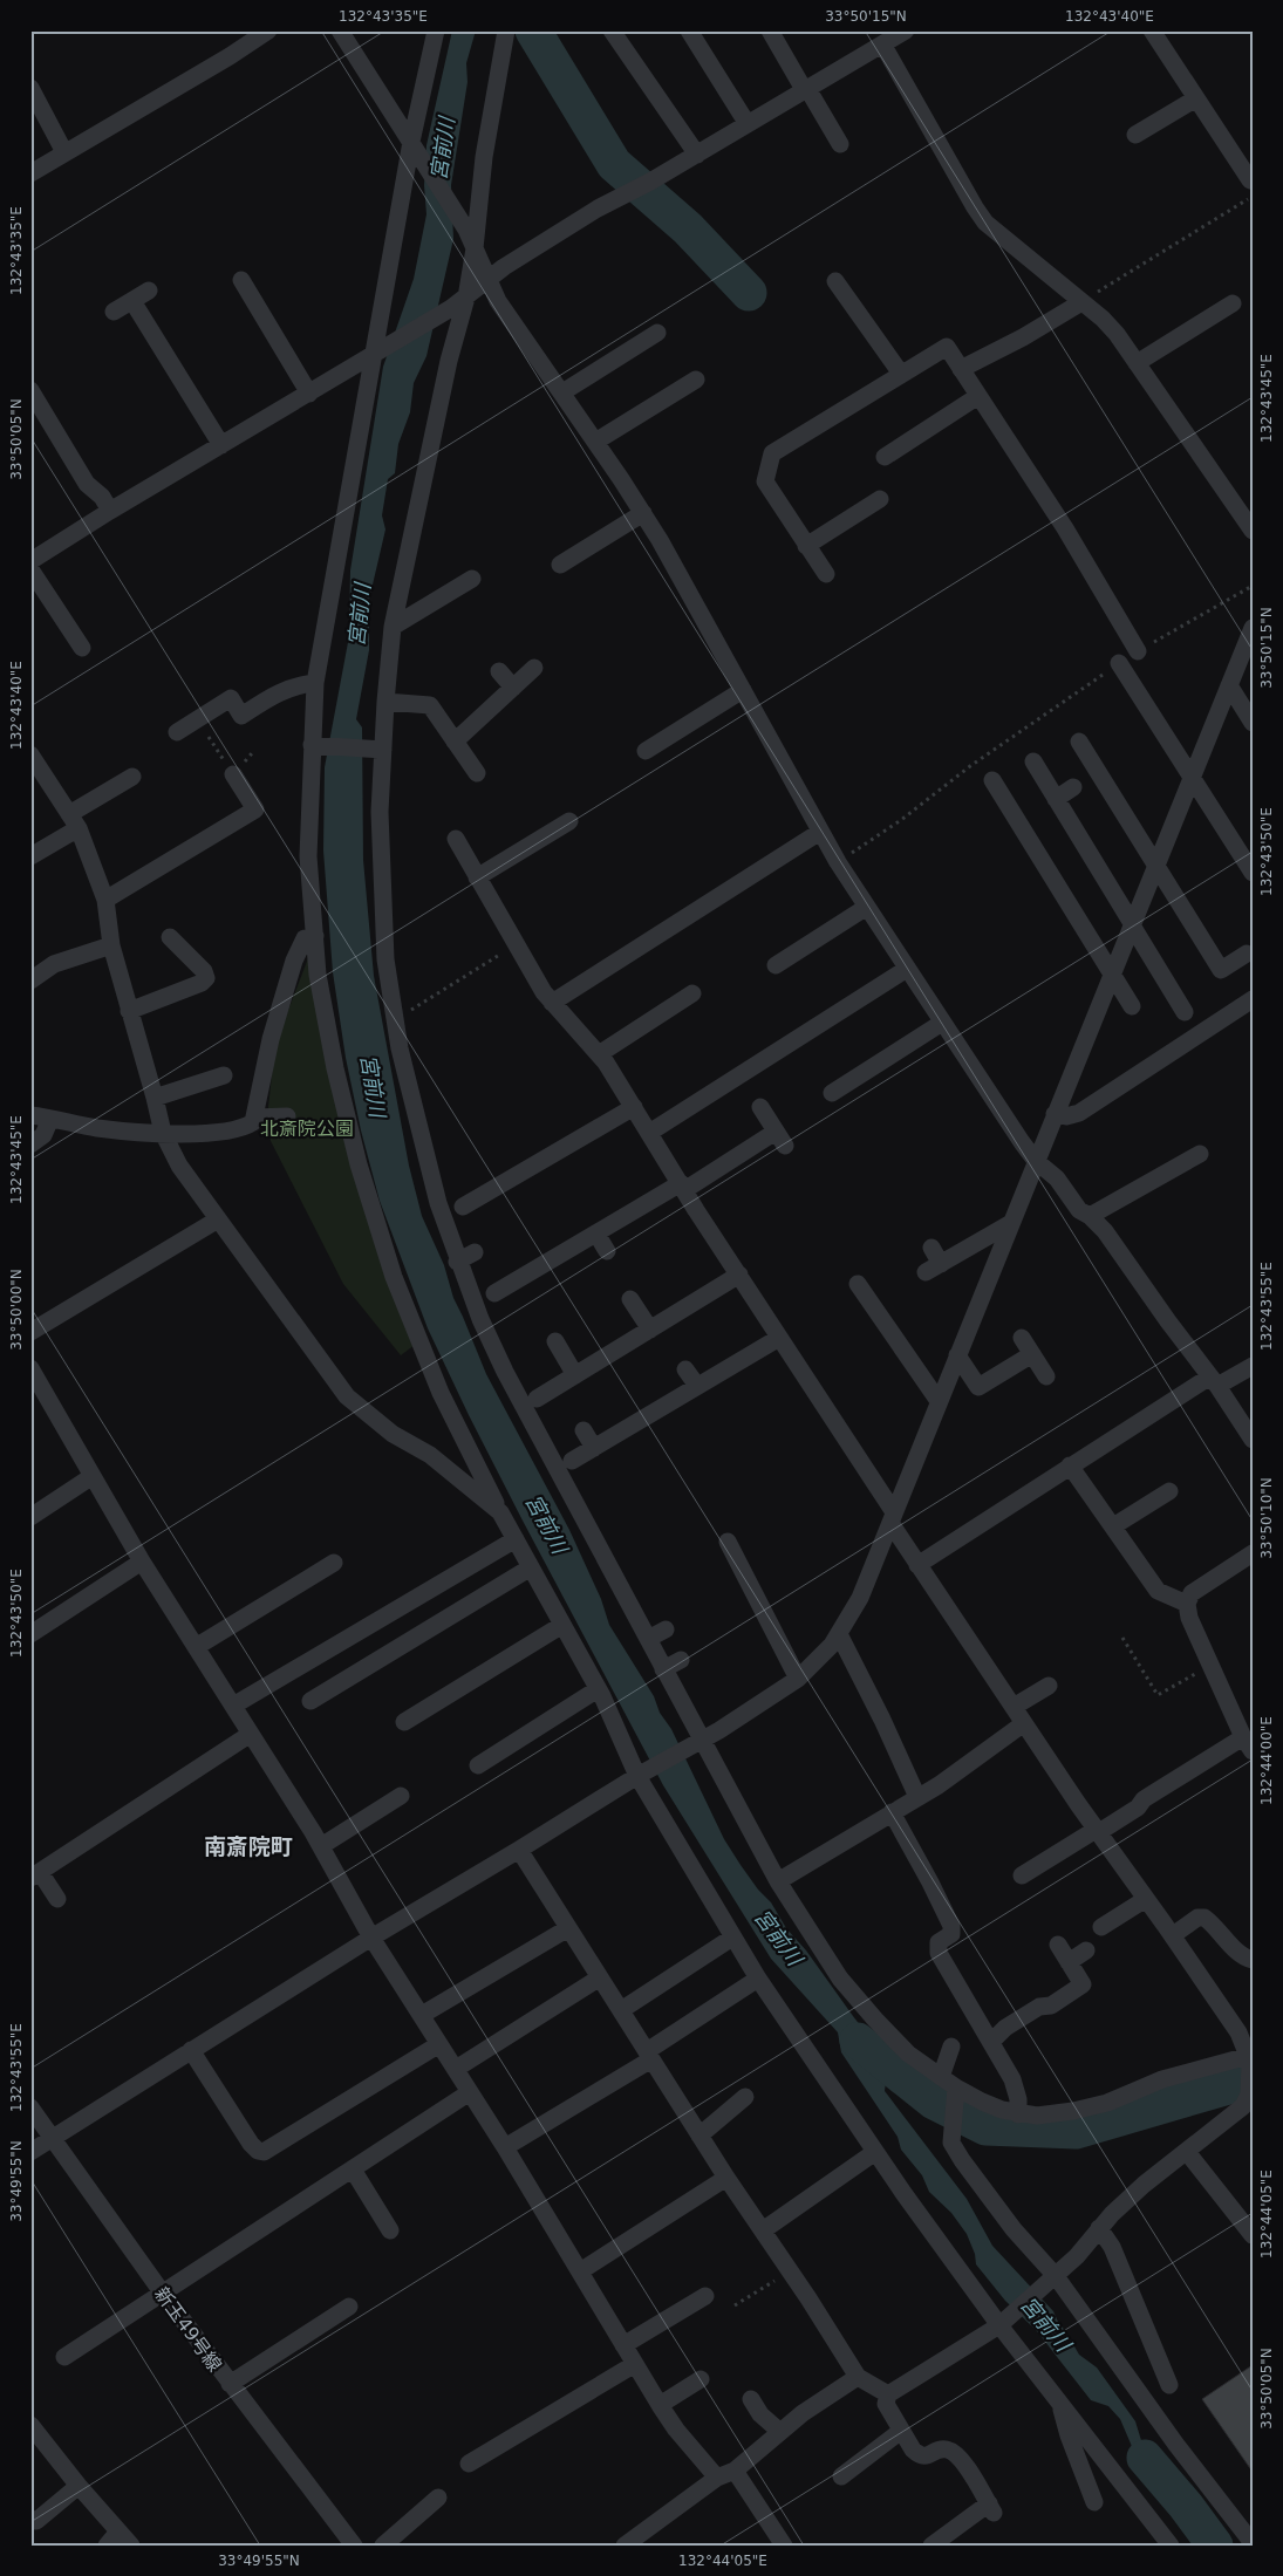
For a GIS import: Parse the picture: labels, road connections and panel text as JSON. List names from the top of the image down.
{
  "streets": {
    "street": ["新玉49号線"]
  },
  "districts": ["南斎院町"],
  "water": ["宮前川"],
  "parks": ["北斎院公園"],
  "coordinates": [
    "132°43'35\"E",
    "33°50'15\"N",
    "132°43'40\"E",
    "132°43'45\"E",
    "33°50'05\"N",
    "132°43'50\"E",
    "132°43'55\"E",
    "33°50'00\"N",
    "33°50'10\"N",
    "132°44'00\"E",
    "33°49'55\"N",
    "132°44'05\"E"
  ]
}
